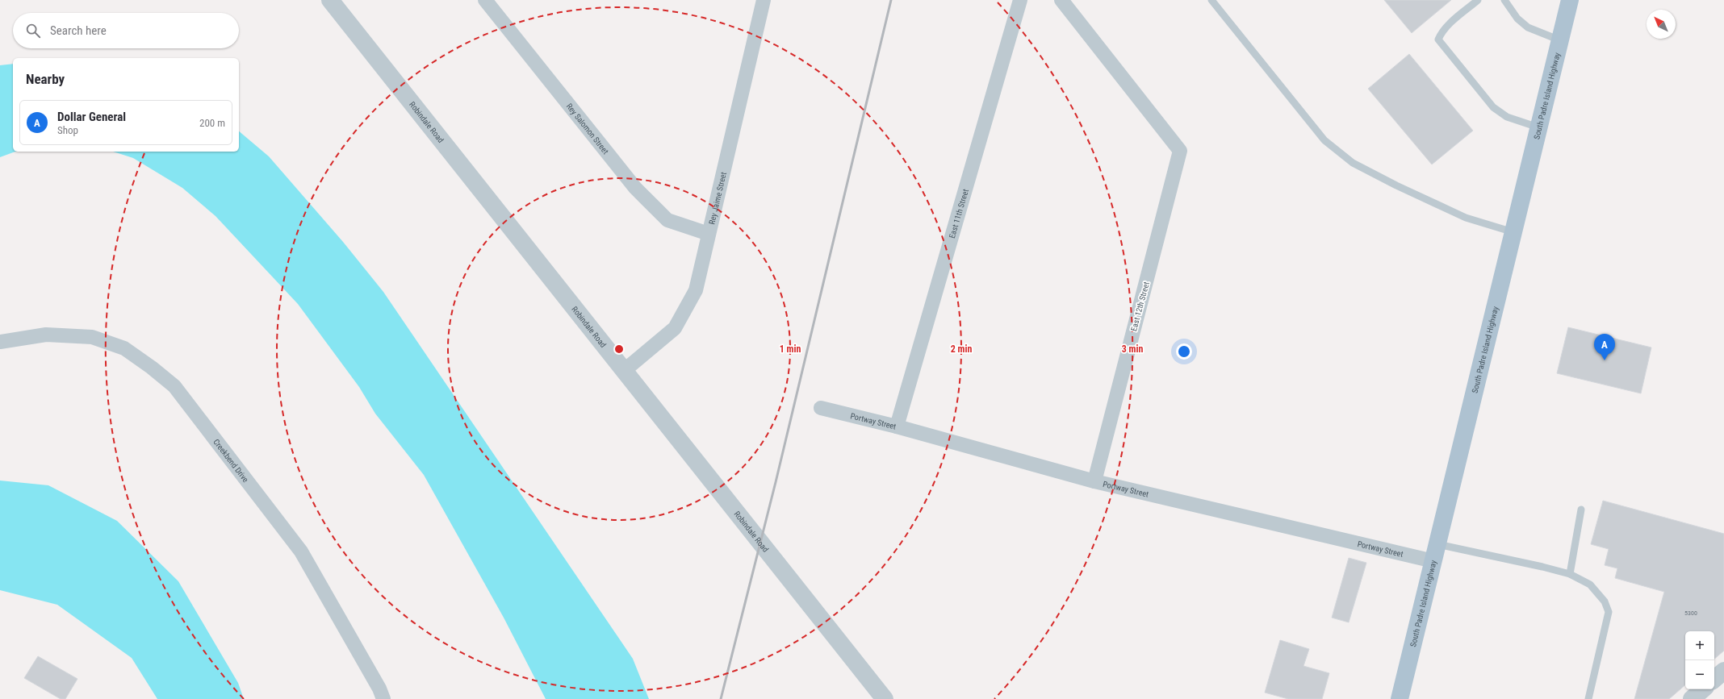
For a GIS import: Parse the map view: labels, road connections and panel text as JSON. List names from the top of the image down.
{
  "streets": {
    "main road": ["South Padre Island Highway"],
    "street": [
      "Robindale Road",
      "Rey Salomon Street",
      "Rey Jaime Street",
      "East 11th Street",
      "East 12th Street",
      "Portway Street",
      "Creekbend Drive"
    ]
  },
  "crossings": [
    ["South Padre Island Highway", "Portway Street"],
    ["Robindale Road", "Rey Jaime Street"],
    ["Rey Salomon Street", "Rey Jaime Street"],
    ["East 11th Street", "Portway Street"],
    ["East 12th Street", "Portway Street"]
  ],
  "house_numbers": ["5300"],
  "north": "top left",
  "page": {
    "search": "Search here",
    "heading": "Nearby",
    "list": [
      {
        "mark": "A",
        "name": "Dollar General",
        "note": "Shop",
        "value": "200 m"
      }
    ],
    "pins": "A",
    "map_buttons": ["+", "−"]
  },
  "rings": ["1 min", "2 min", "3 min"]
}
